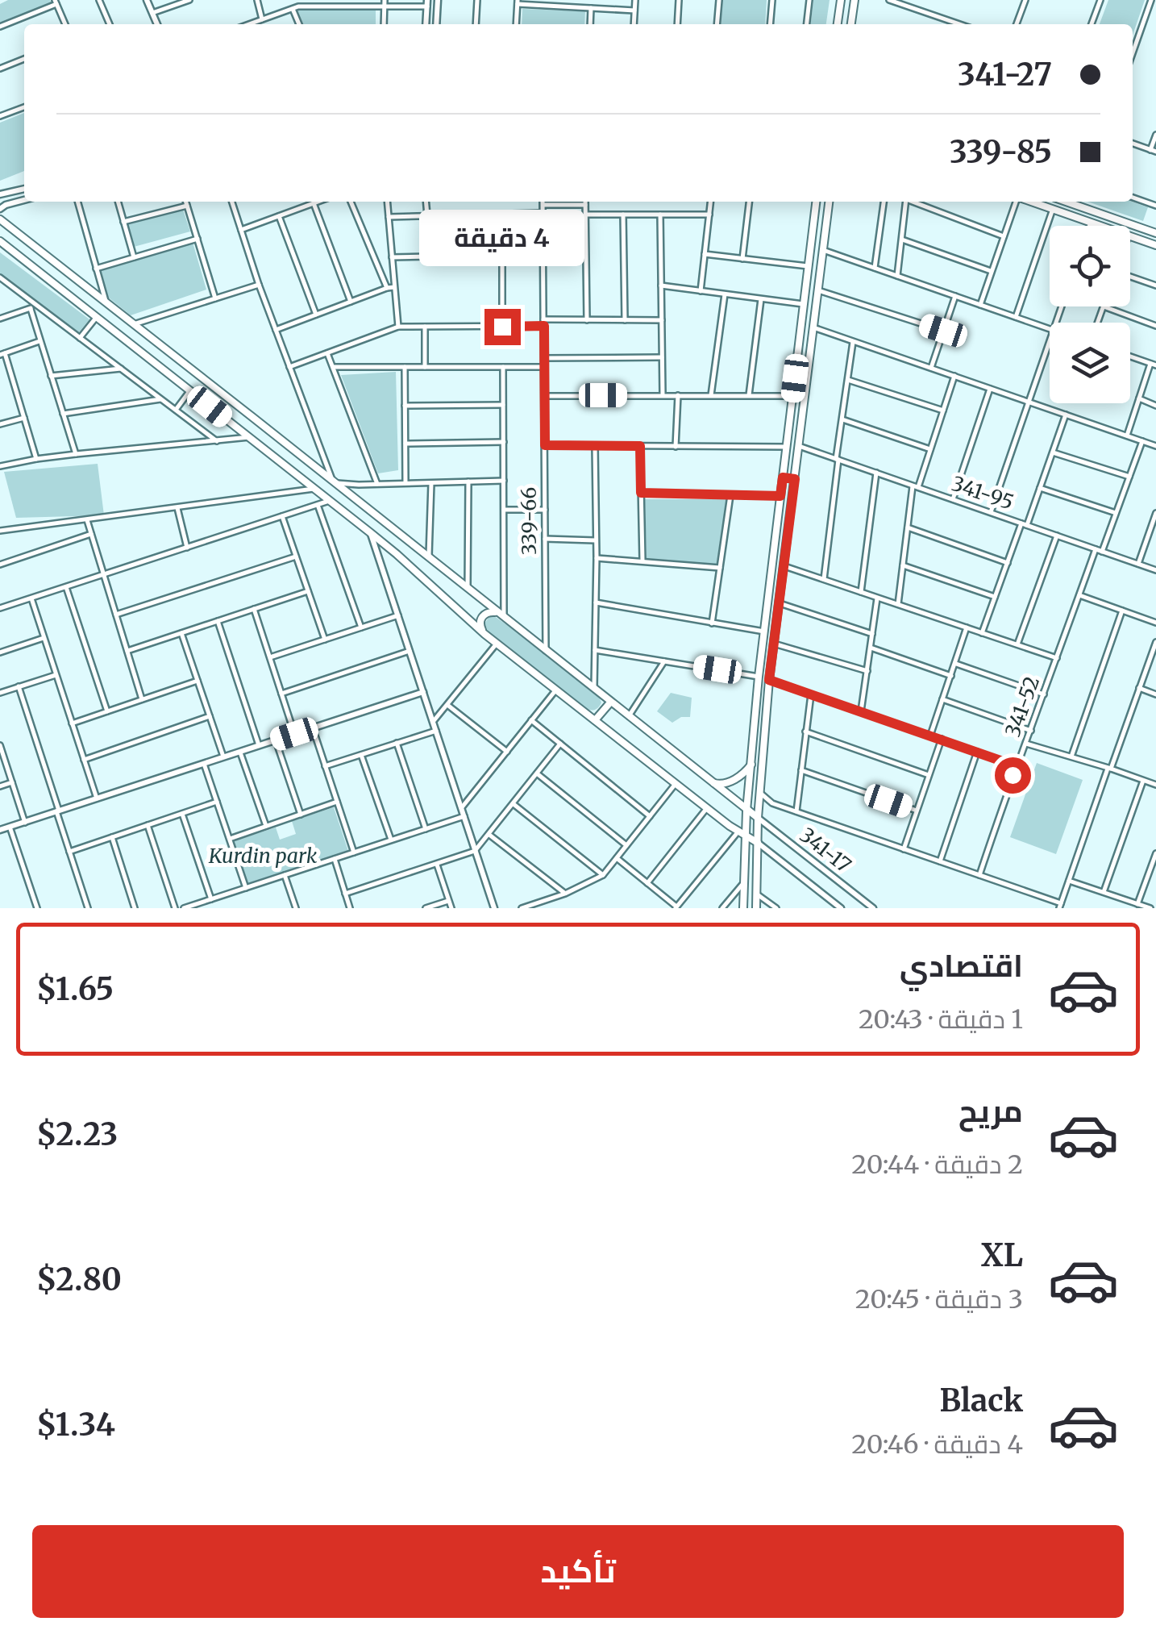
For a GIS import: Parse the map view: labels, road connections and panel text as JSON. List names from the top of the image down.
{
  "streets": {
    "street": [
      "341-95",
      "339-66",
      "341-52",
      "341-17"
    ]
  },
  "crossings": [
    ["341-95", "341-52"]
  ],
  "parks": ["Kurdin park"],
  "page": {
    "banner": ["341-27", "339-85"],
    "bubble": "4 دقيقة",
    "list": [
      {
        "name": "اقتصادي",
        "note": "1 دقيقة · 20:43",
        "value": "$1.65"
      },
      {
        "name": "مريح",
        "note": "2 دقيقة · 20:44",
        "value": "$2.23"
      },
      {
        "name": "XL",
        "note": "3 دقيقة · 20:45",
        "value": "$2.80"
      },
      {
        "name": "Black",
        "note": "4 دقيقة · 20:46",
        "value": "$1.34"
      }
    ],
    "buttons": "تأكيد"
  }
}
